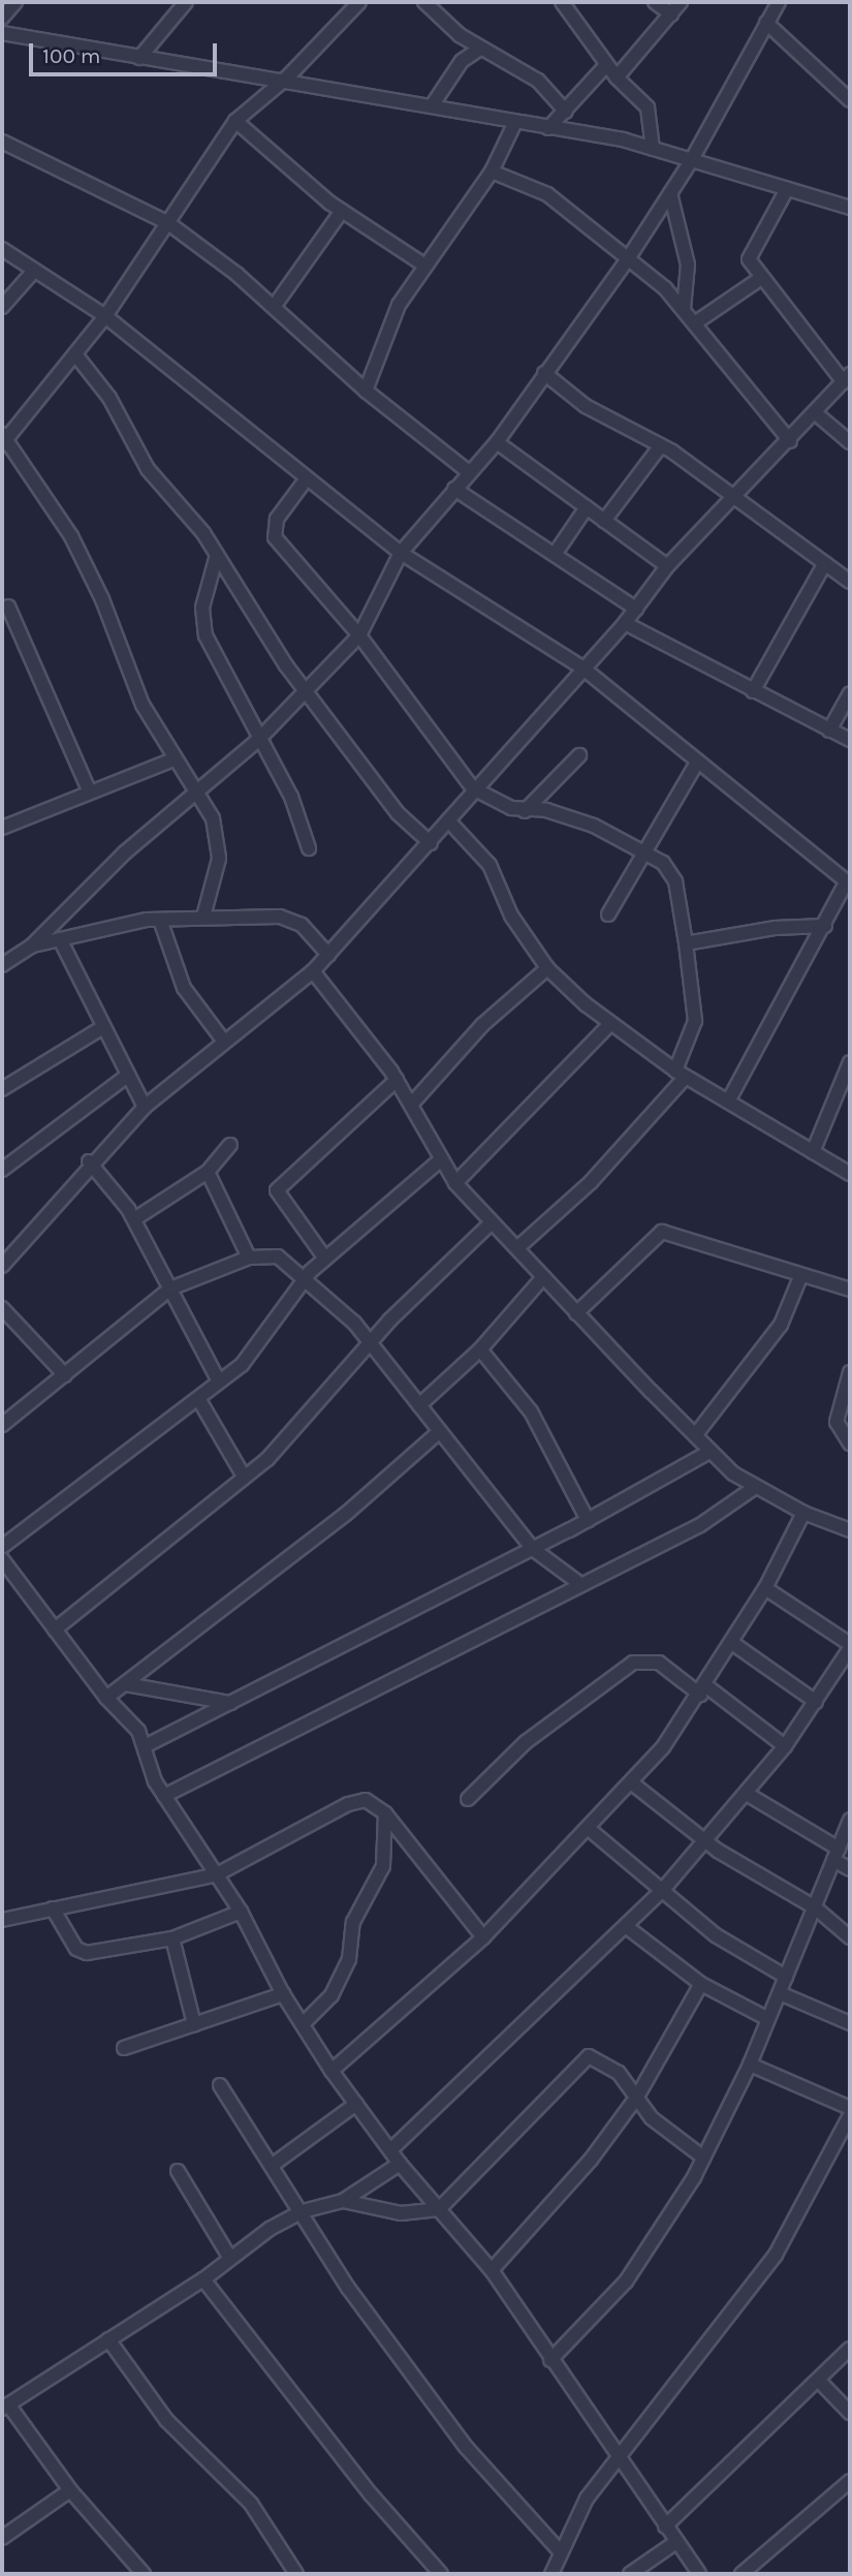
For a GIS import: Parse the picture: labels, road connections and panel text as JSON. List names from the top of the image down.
{
  "scale_bar": "100 m"
}
